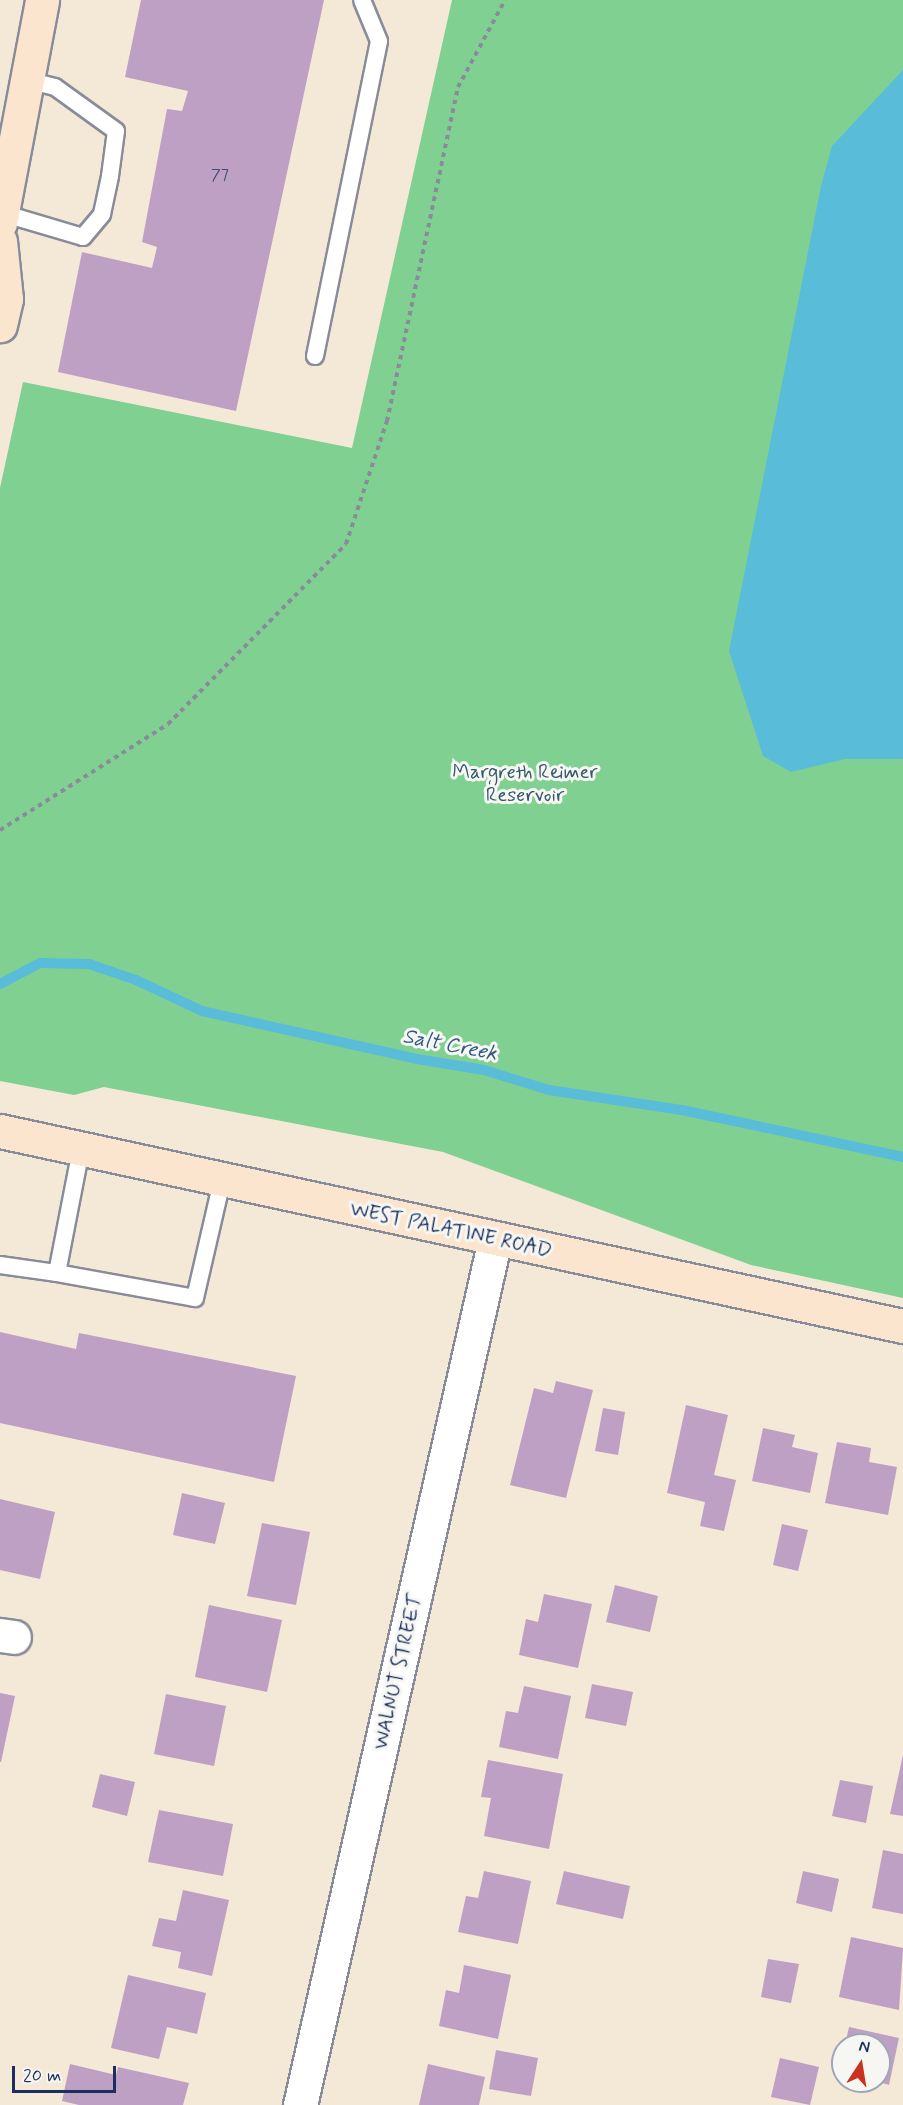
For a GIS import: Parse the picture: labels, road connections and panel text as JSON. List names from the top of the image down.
{
  "streets": {
    "main road": ["WEST PALATINE ROAD"],
    "street": ["WALNUT STREET"]
  },
  "crossings": [
    ["WEST PALATINE ROAD", "WALNUT STREET"]
  ],
  "water": ["Salt Creek"],
  "parks": ["Margreth Reimer Reservoir"],
  "house_numbers": ["77"],
  "scale_bar": "20 m",
  "north": "top"
}
